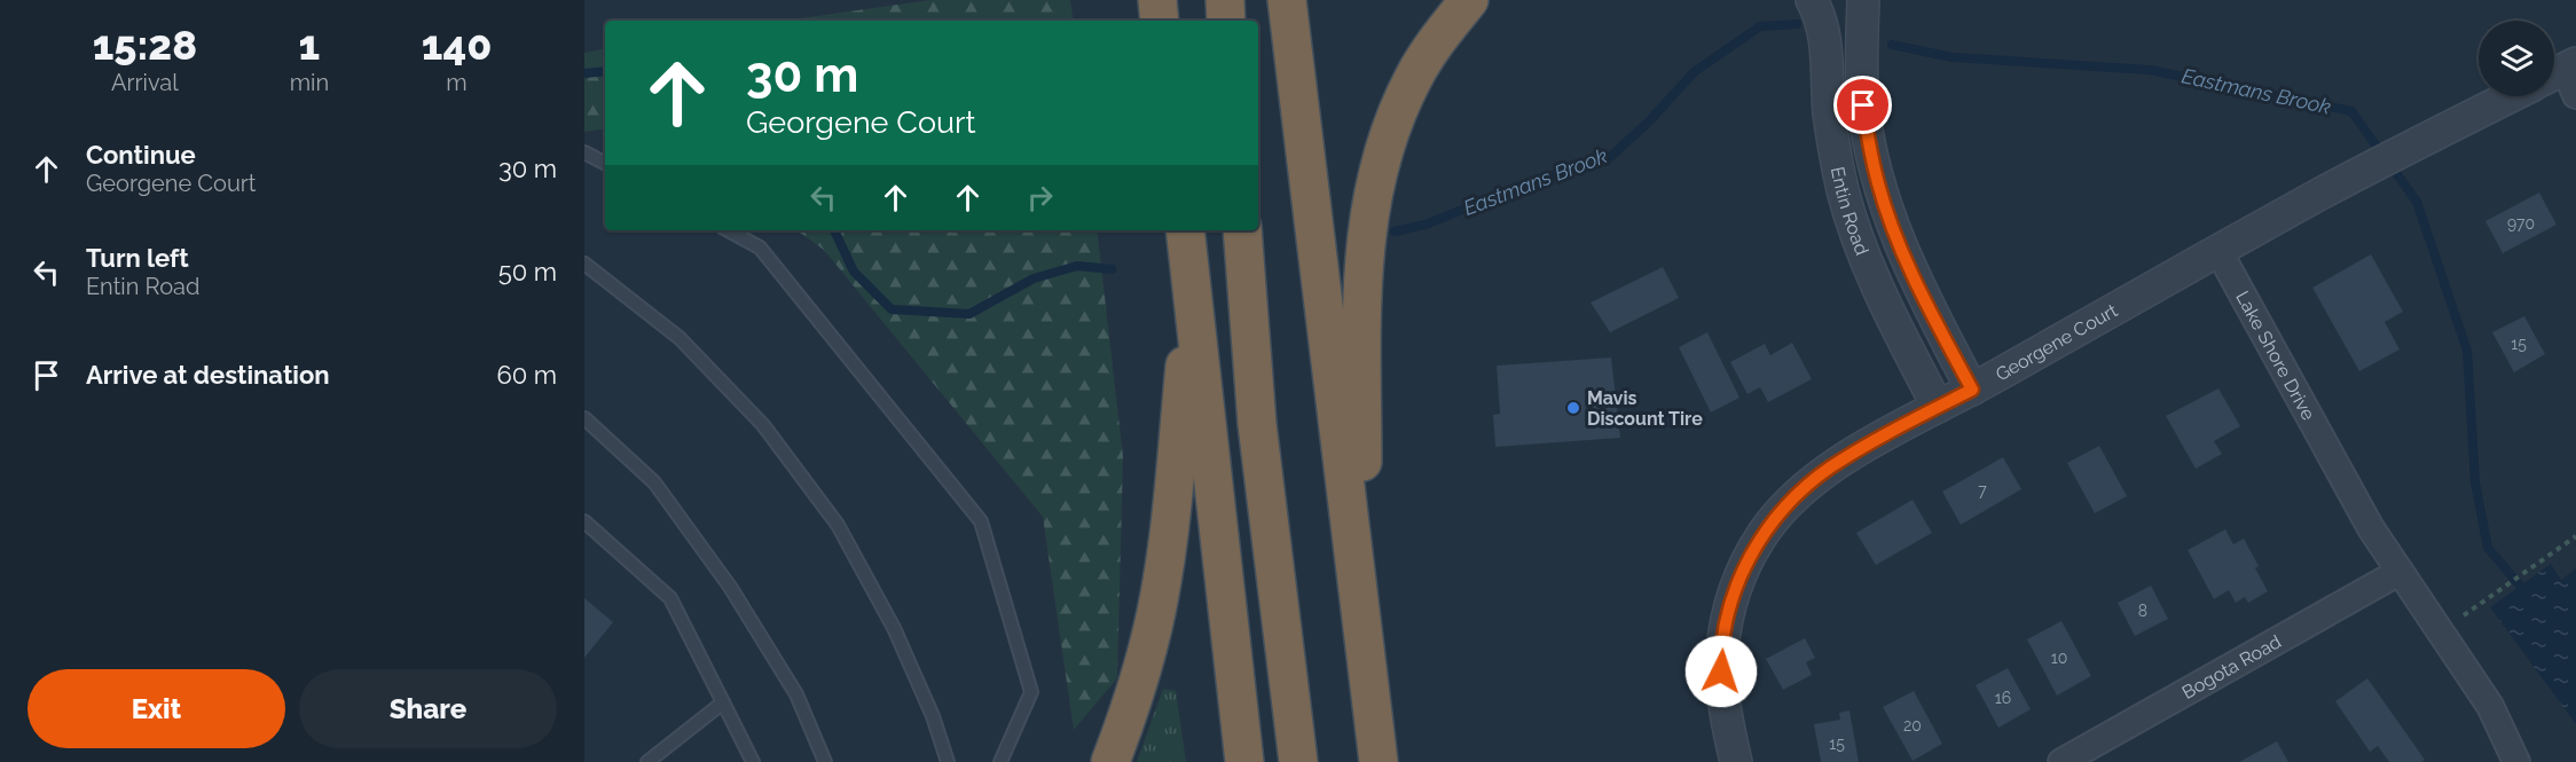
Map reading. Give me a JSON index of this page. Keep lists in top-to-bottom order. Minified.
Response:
{"streets":{"street":["Entin Road","Georgene Court","Lake Shore Drive","Bogota Road"]},"crossings":[["Entin Road","Georgene Court"],["Georgene Court","Lake Shore Drive"],["Lake Shore Drive","Bogota Road"]],"water":["Eastmans Brook"],"places":["Mavis Discount Tire"],"house_numbers":["970","15","7","8","10","16","20","15"],"page":{"eta":["15:28","Arrival","1","min","140","m"],"turn":["30 m","Georgene Court"],"list":[{"name":"Continue","note":"Georgene Court","value":"30 m"},{"name":"Turn left","note":"Entin Road","value":"50 m"},{"name":"Arrive at destination","value":"60 m"}],"buttons":["Exit","Share"]}}
